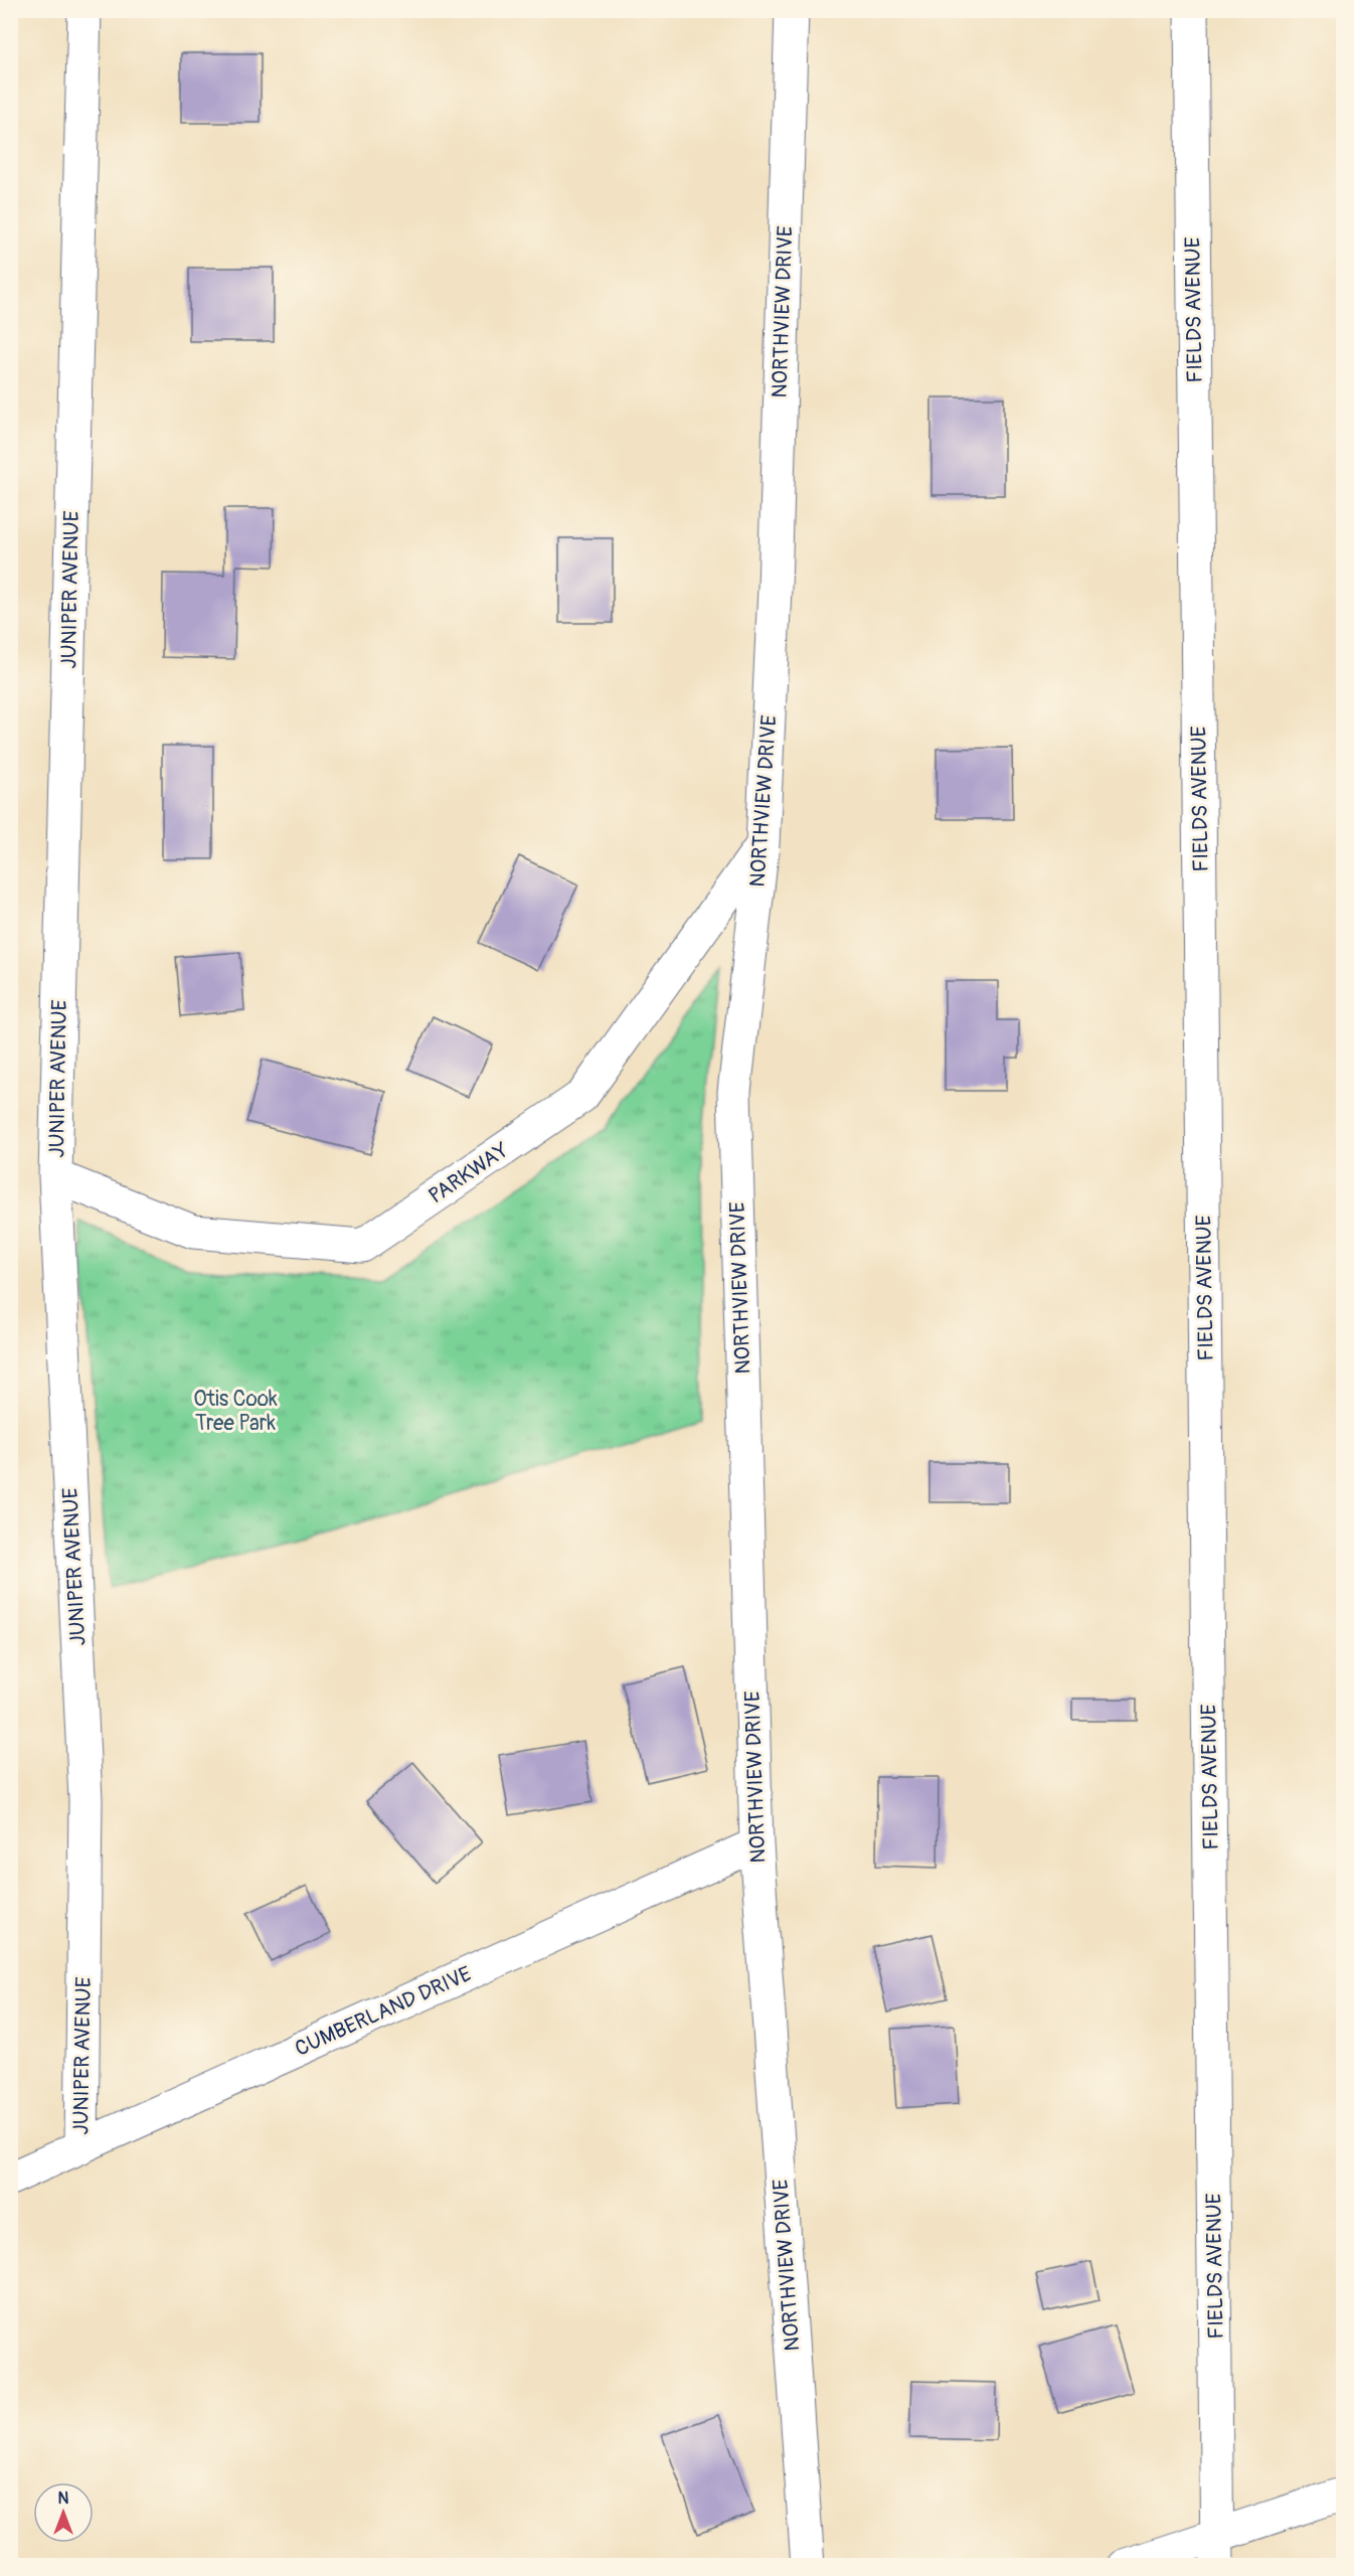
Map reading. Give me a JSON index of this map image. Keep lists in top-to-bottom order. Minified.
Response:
{"streets":{"street":["FIELDS AVENUE","NORTHVIEW DRIVE","JUNIPER AVENUE","PARKWAY","CUMBERLAND DRIVE"]},"crossings":[["NORTHVIEW DRIVE","PARKWAY"],["NORTHVIEW DRIVE","CUMBERLAND DRIVE"],["JUNIPER AVENUE","PARKWAY"],["JUNIPER AVENUE","CUMBERLAND DRIVE"]],"parks":["Otis Cook Tree Park"],"north":"top"}
